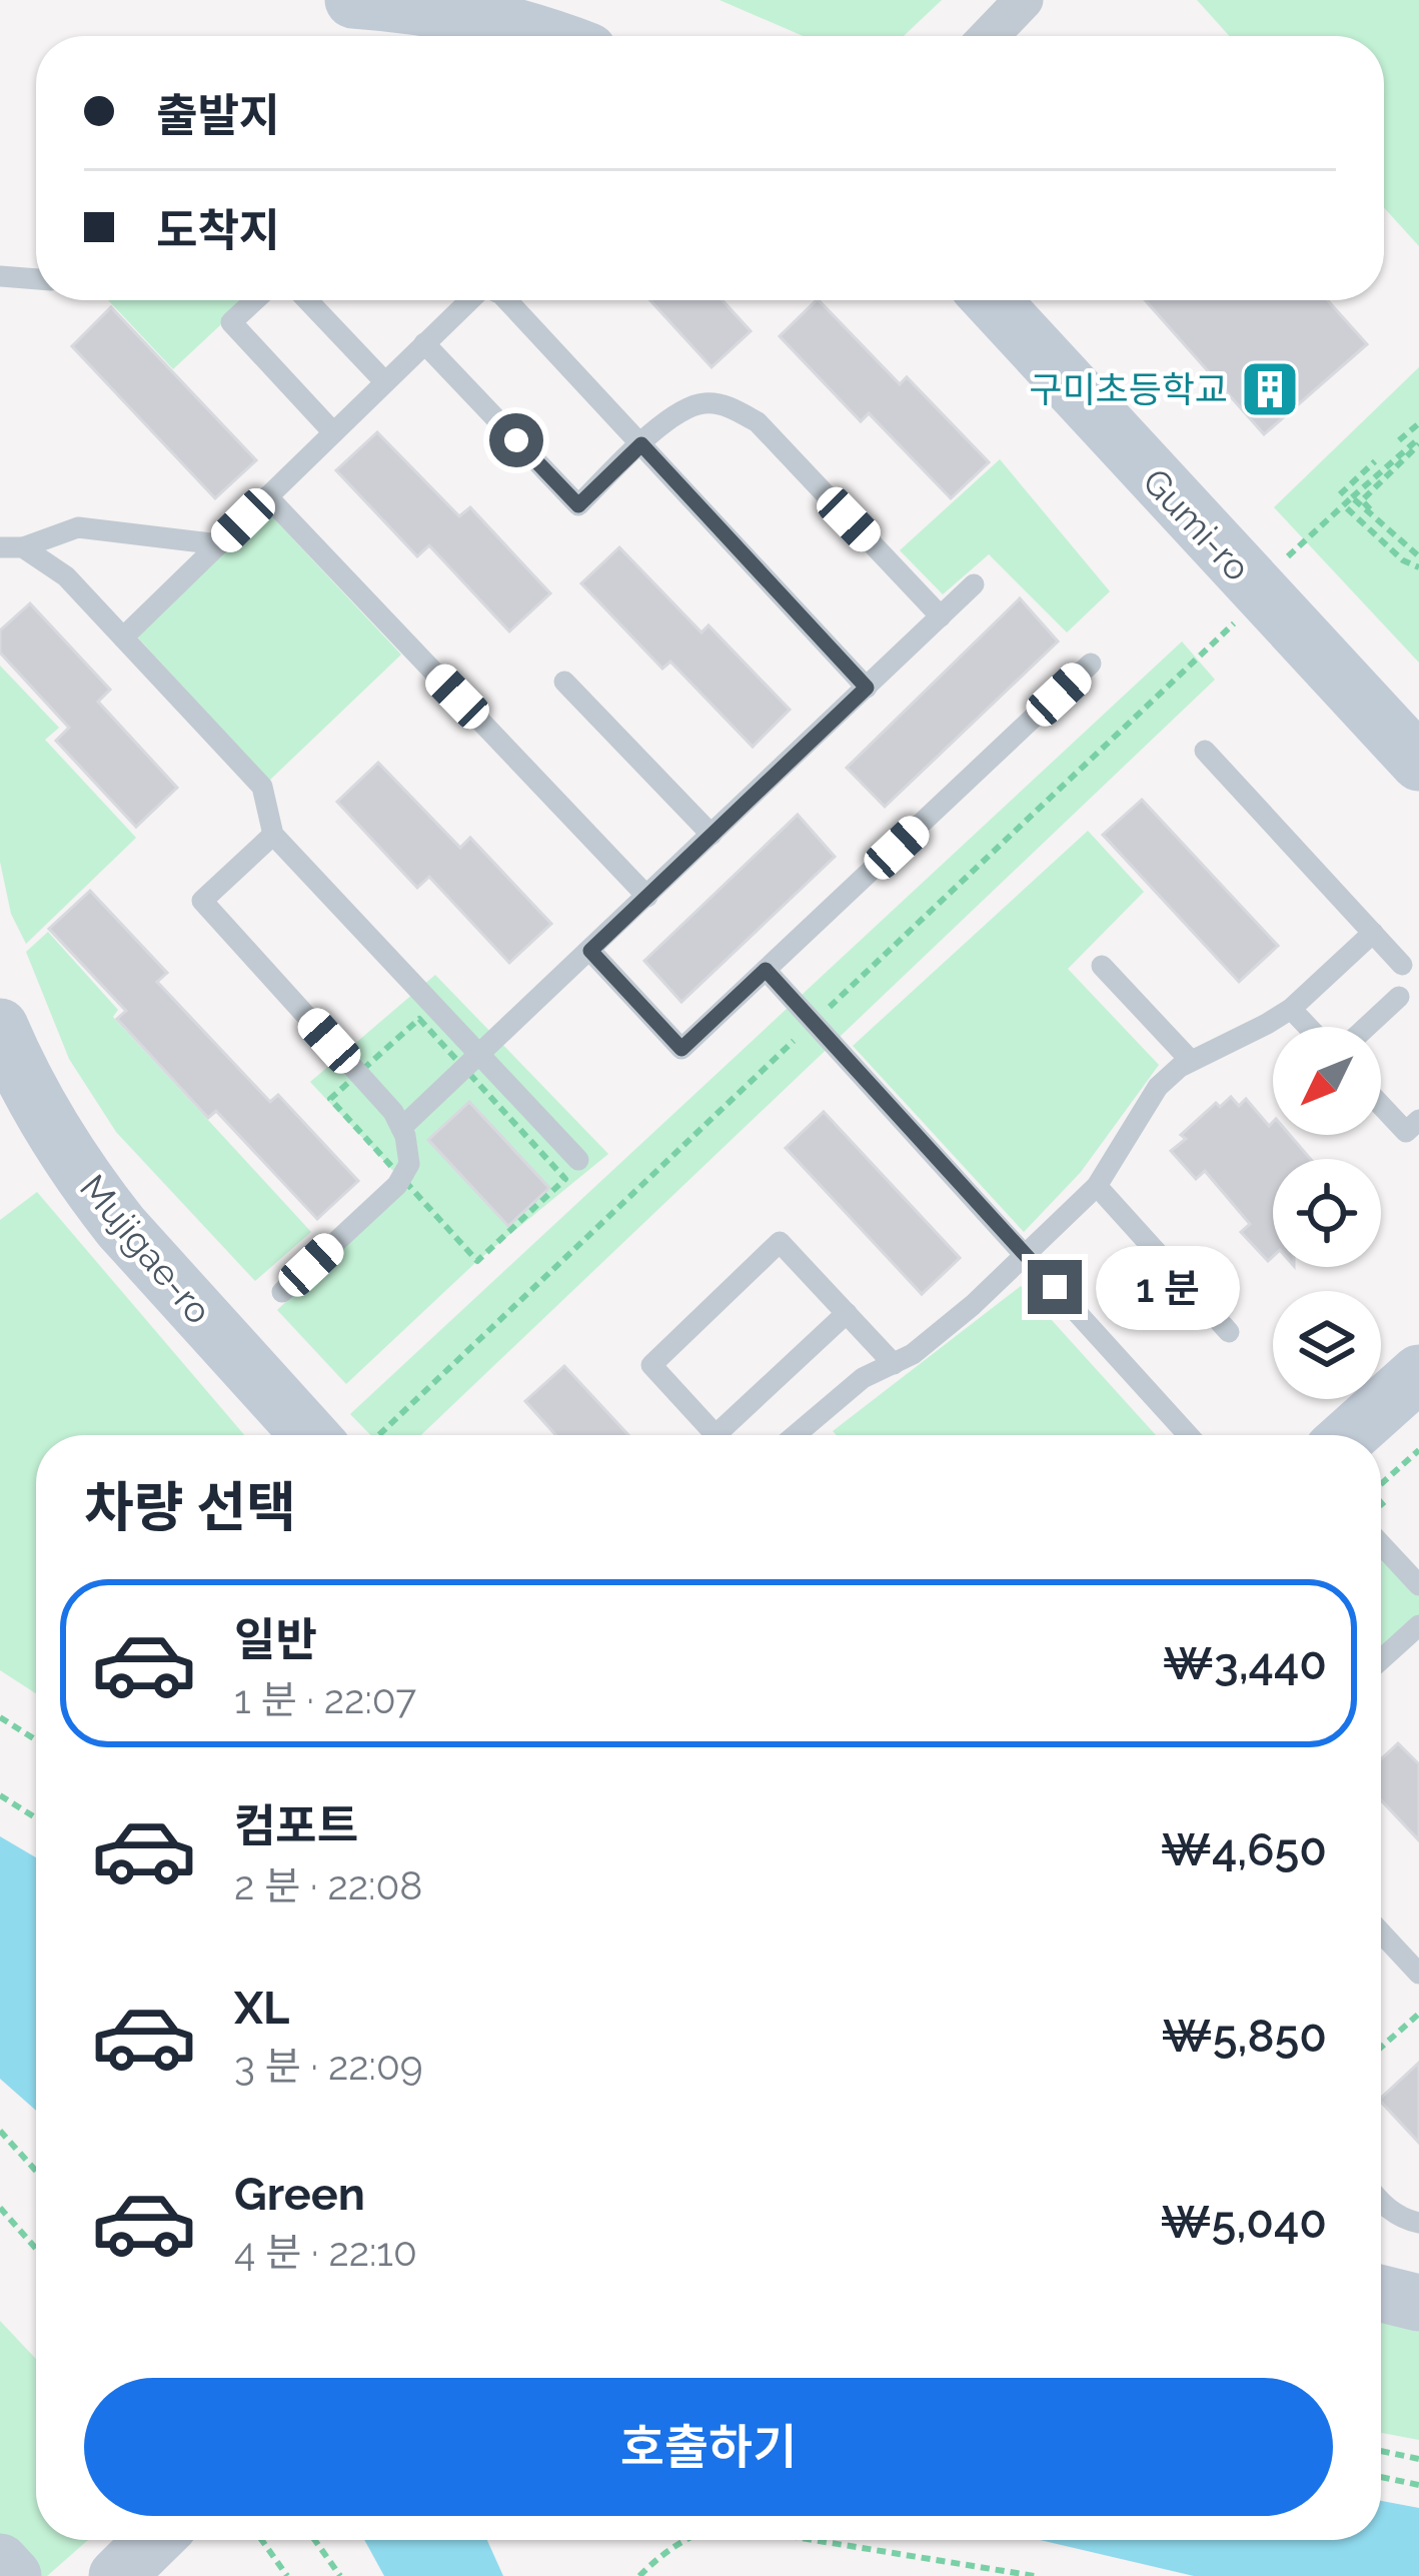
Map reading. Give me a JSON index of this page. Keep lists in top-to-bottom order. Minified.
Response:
{"streets":{"street":["Gumi-ro","Mujigae-ro"]},"places":{"building":["구미초등학교"]},"north":"bottom left","page":{"banner":["출발지","도착지"],"bubble":"1 분","heading":"차량 선택","list":[{"name":"일반","note":"1 분 · 22:07","value":"₩3,440"},{"name":"컴포트","note":"2 분 · 22:08","value":"₩4,650"},{"name":"XL","note":"3 분 · 22:09","value":"₩5,850"},{"name":"Green","note":"4 분 · 22:10","value":"₩5,040"}],"buttons":"호출하기"}}
